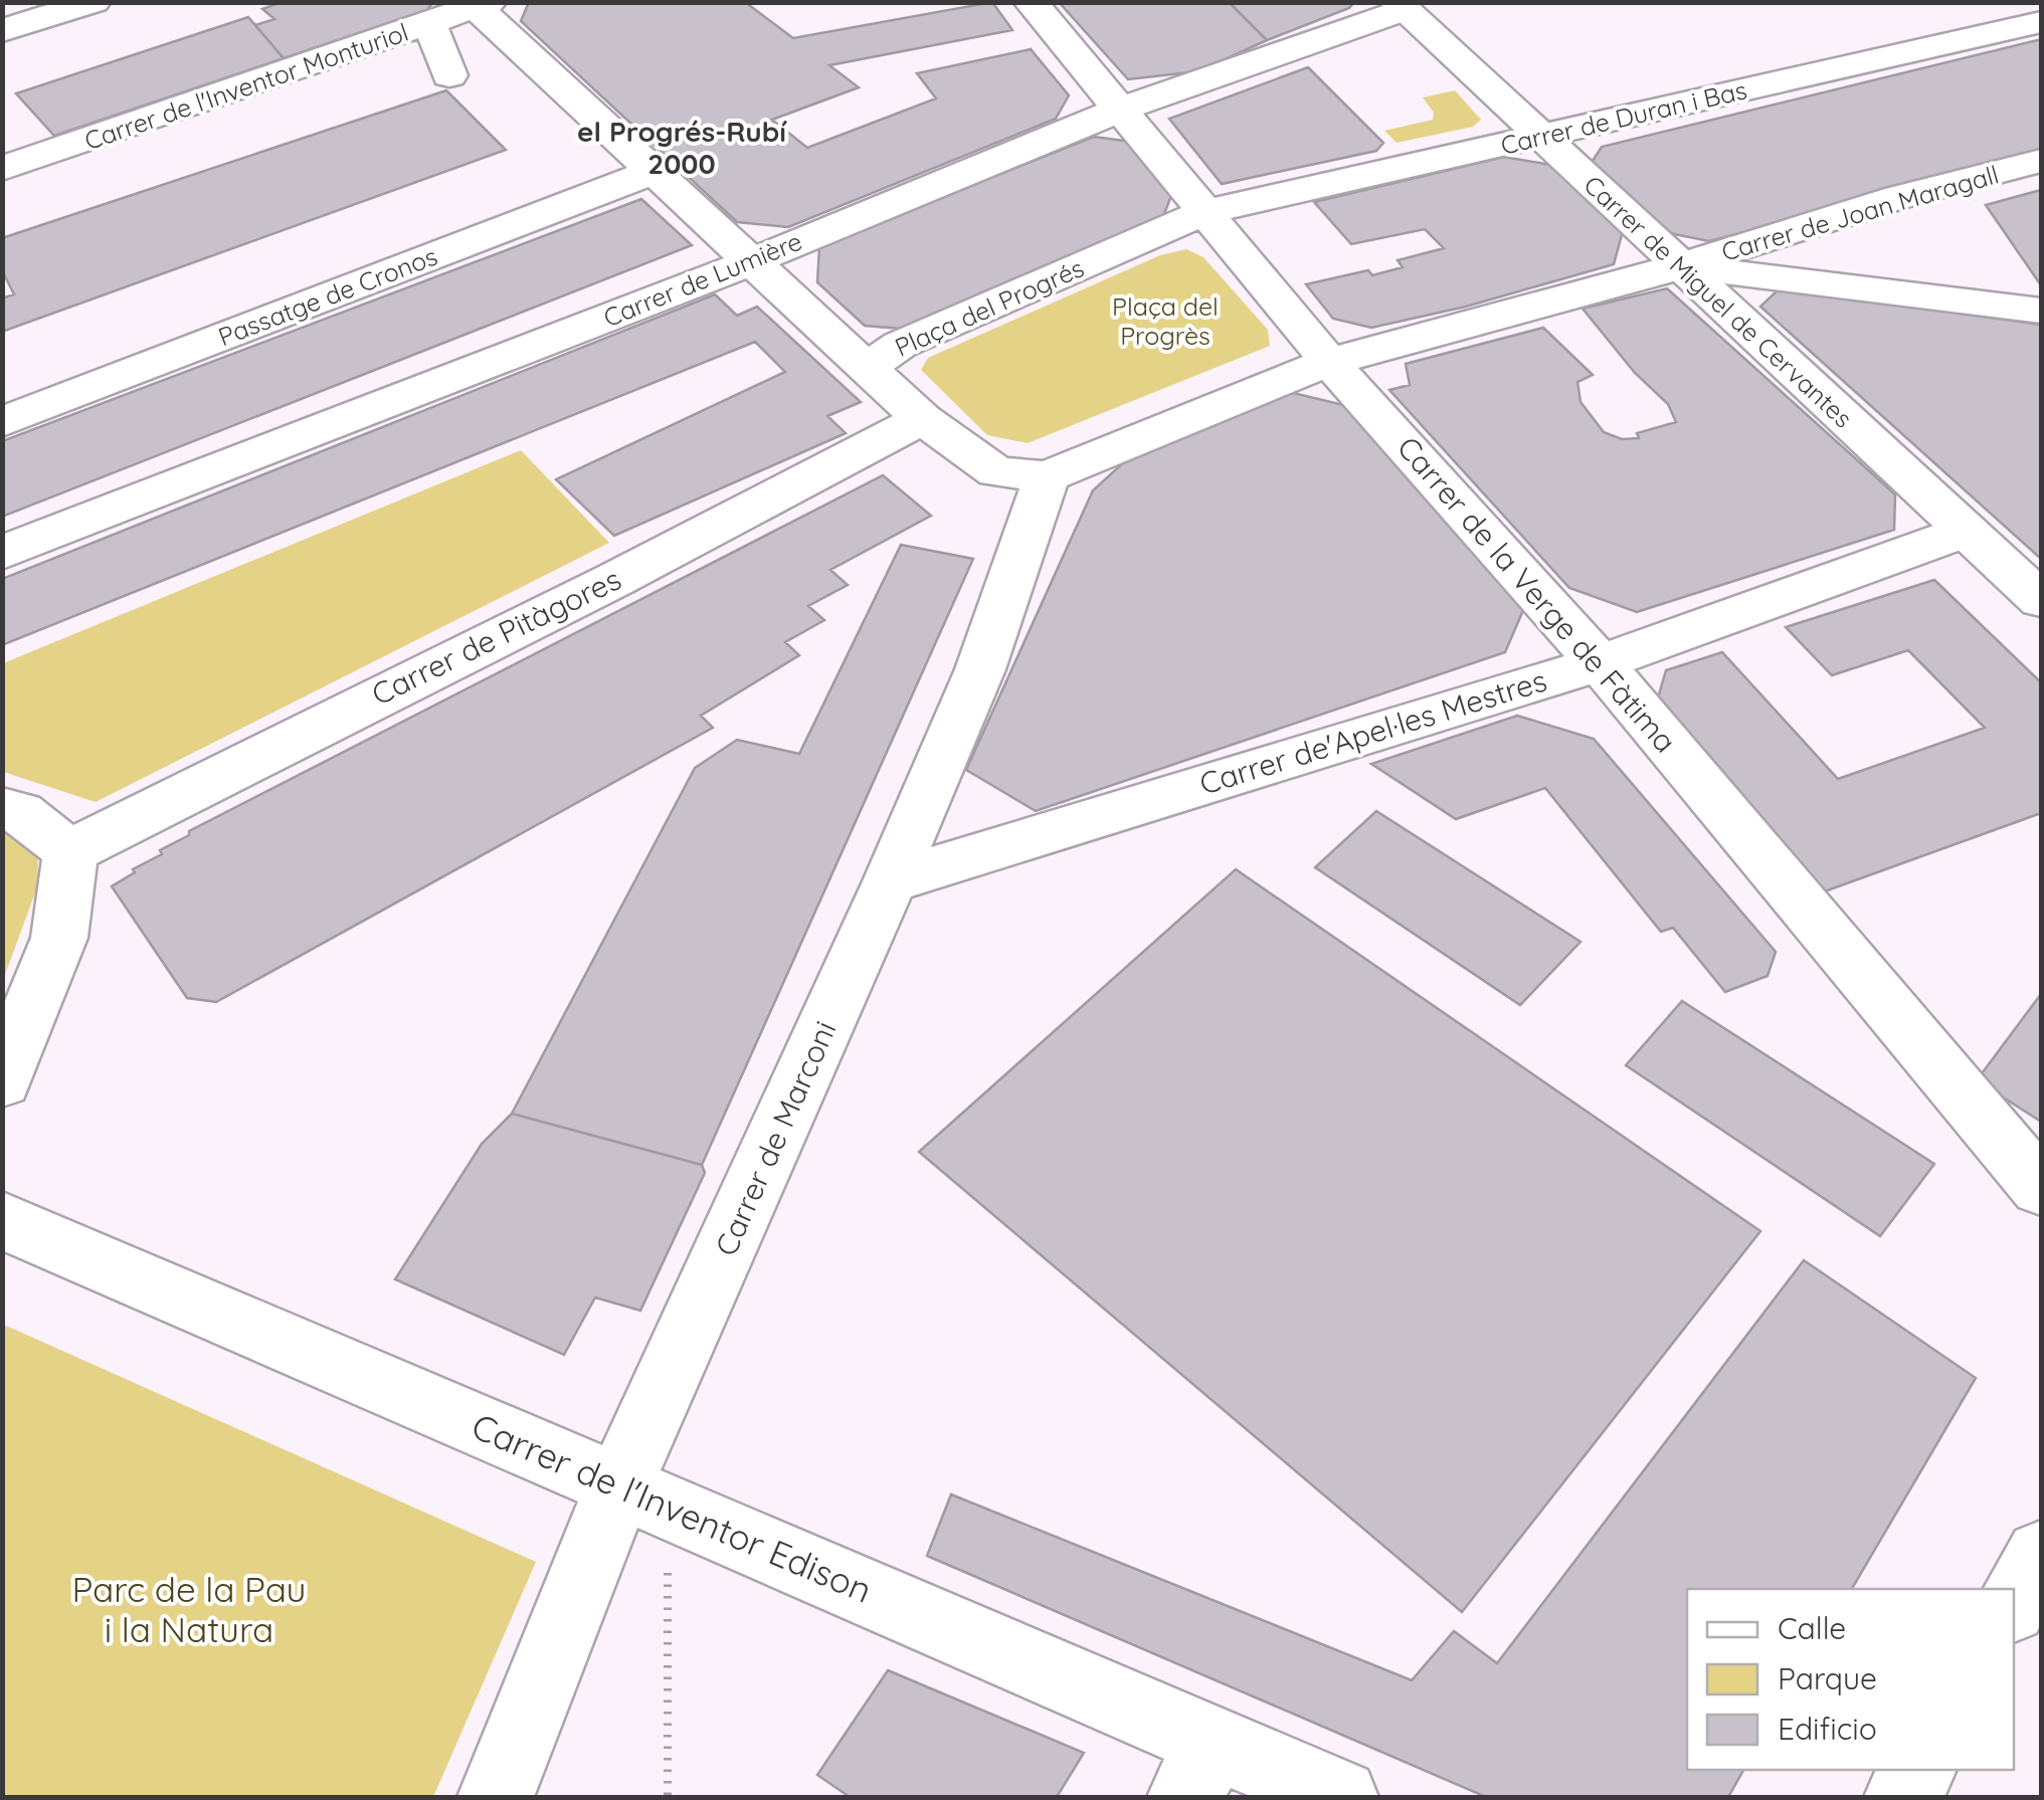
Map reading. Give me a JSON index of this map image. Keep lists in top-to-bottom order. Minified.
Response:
{"streets":{"street":["Carrer de l'Inventor Monturiol","Carrer de Duran i Bas","Carrer de Joan Maragall","Carrer de Lumière","Passatge de Cronos","Carrer de Miguel de Cervantes","Plaça del Progrés","Carrer de la Verge de Fàtima","Carrer de Pitàgores","Carrer de'Apel·les Mestres","Carrer de Marconi","Carrer de l'Inventor Edison"]},"crossings":[["Carrer de Duran i Bas","Carrer de Miguel de Cervantes"],["Carrer de Duran i Bas","Plaça del Progrés"],["Carrer de Duran i Bas","Carrer de la Verge de Fàtima"],["Carrer de Joan Maragall","Carrer de Miguel de Cervantes"],["Carrer de Joan Maragall","Plaça del Progrés"],["Carrer de Joan Maragall","Carrer de la Verge de Fàtima"],["Carrer de Lumière","Carrer de Miguel de Cervantes"],["Carrer de Lumière","Carrer de la Verge de Fàtima"],["Carrer de Miguel de Cervantes","Carrer de'Apel·les Mestres"],["Plaça del Progrés","Carrer de la Verge de Fàtima"],["Plaça del Progrés","Carrer de Pitàgores"],["Plaça del Progrés","Carrer de Marconi"],["Carrer de la Verge de Fàtima","Carrer de'Apel·les Mestres"],["Carrer de'Apel·les Mestres","Carrer de Marconi"],["Carrer de Marconi","Carrer de l'Inventor Edison"]],"districts":["el Progrés-Rubí 2000"],"parks":["Plaça del Progrès","Parc de la Pau i la Natura"],"legend":["Calle","Parque","Edificio"]}
